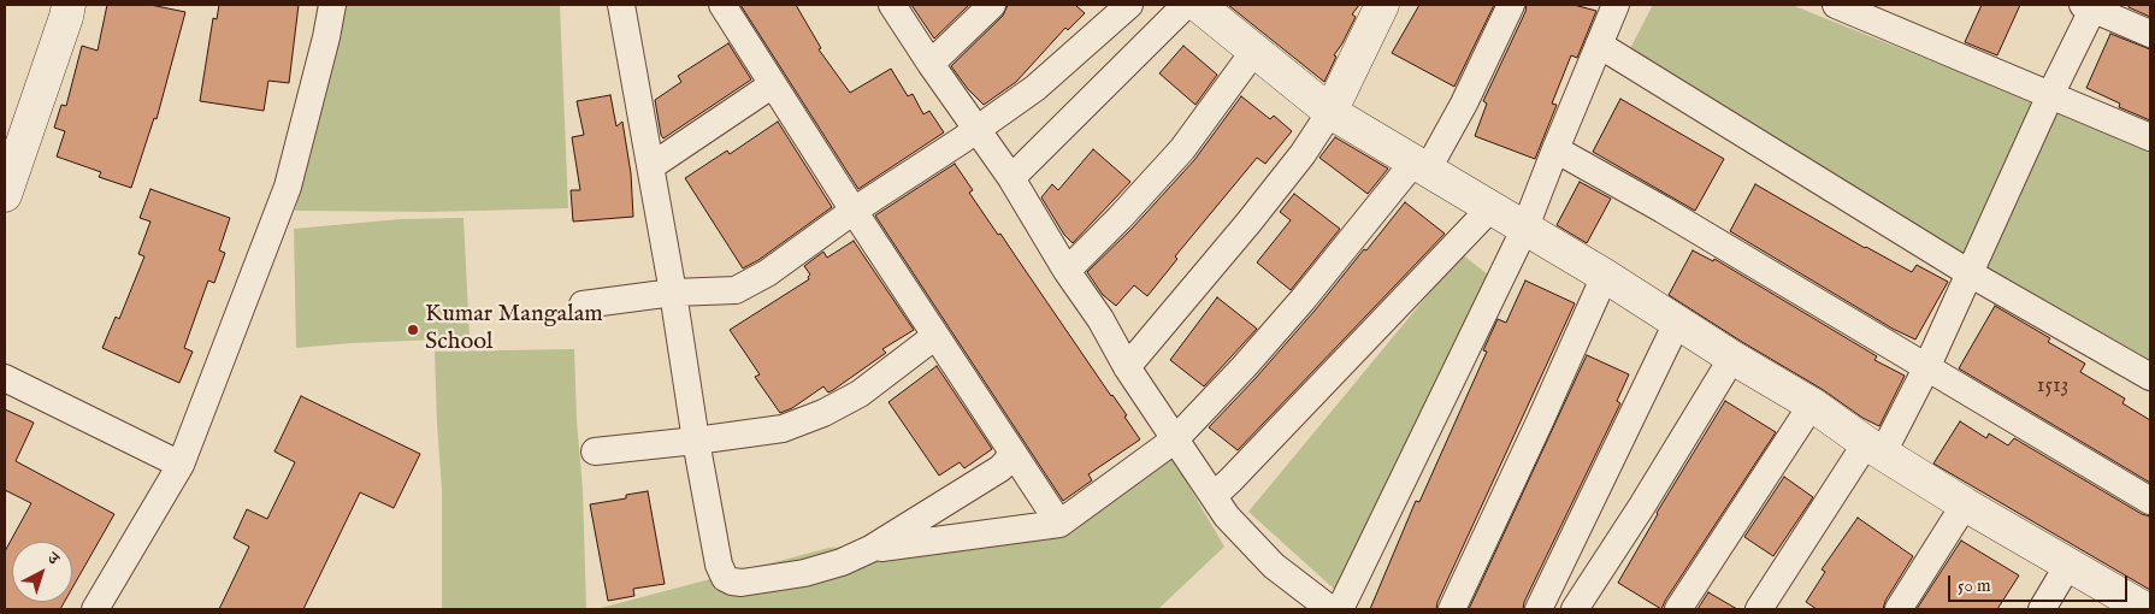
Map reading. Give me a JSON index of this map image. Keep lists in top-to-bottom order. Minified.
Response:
{"places":["Kumar Mangalam School"],"house_numbers":["1513"],"scale_bar":"50 m","north":"top right"}
